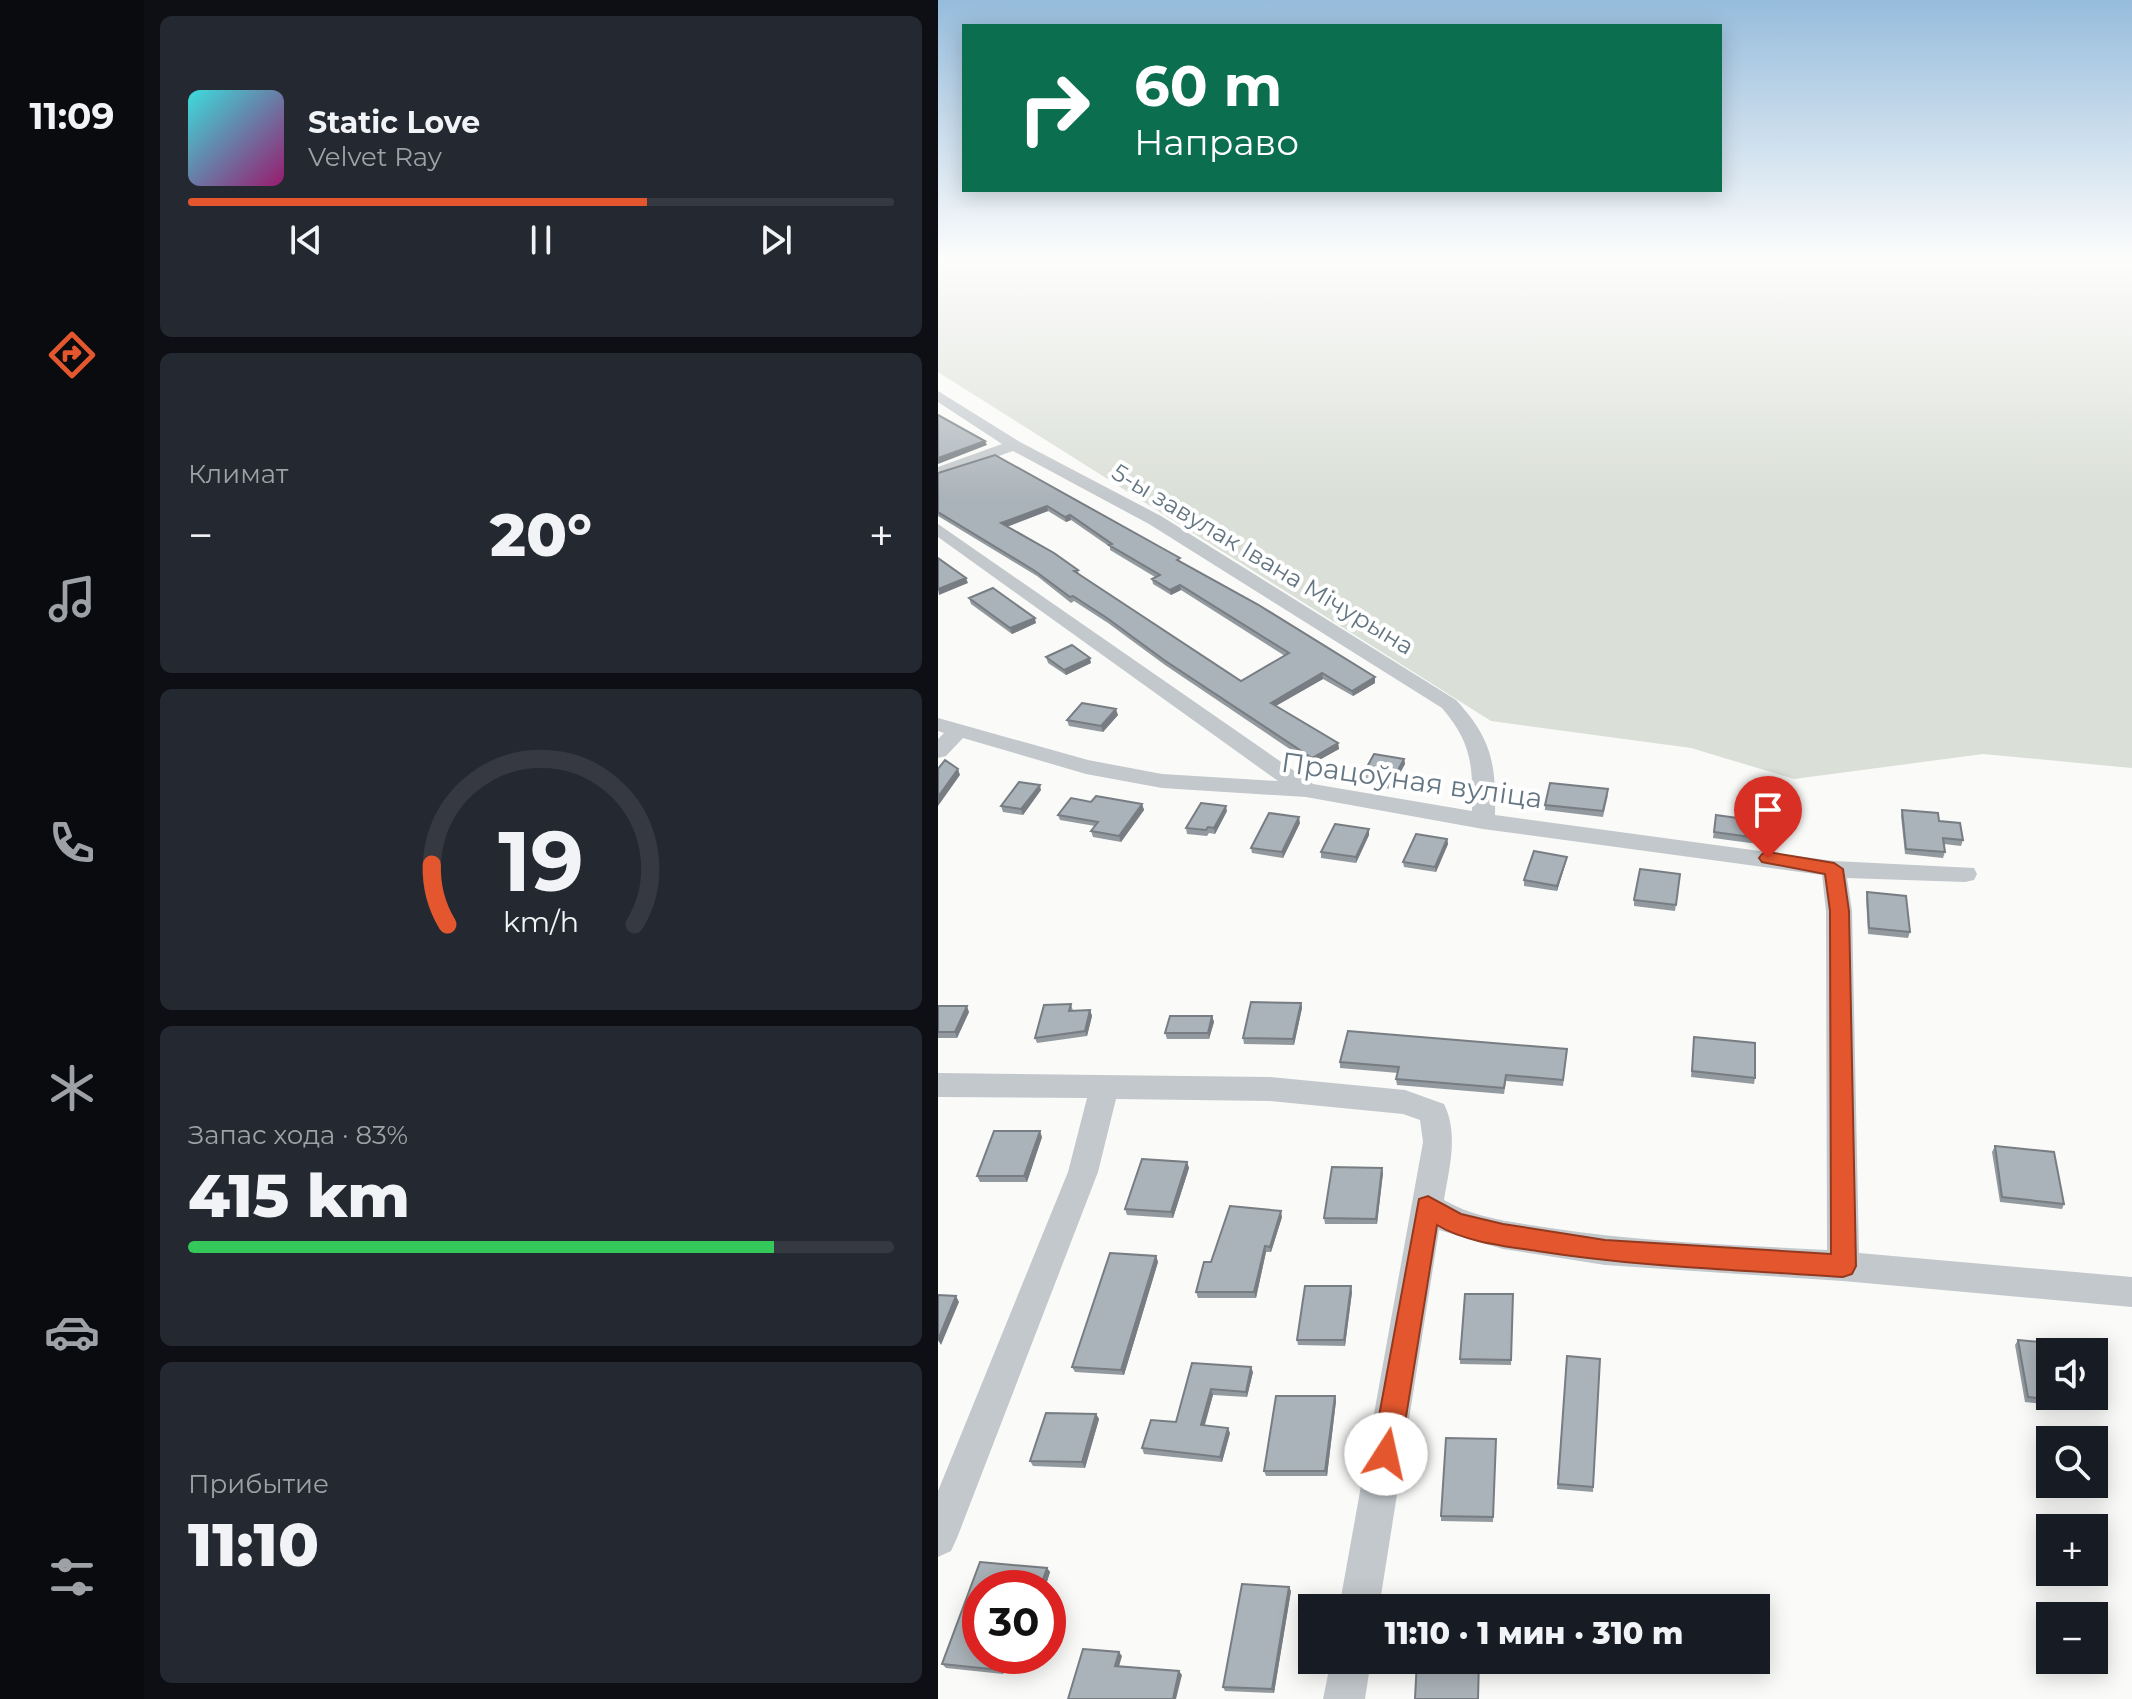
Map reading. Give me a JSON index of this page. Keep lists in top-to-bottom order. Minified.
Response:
{"streets":{"street":["5-ы завулак Івана Мічурына","Працоўная вуліца"]},"crossings":[["5-ы завулак Івана Мічурына","Працоўная вуліца"]],"page":{"tabs":"11:09","turn":["60 m","Направо"],"song":["Static Love","Velvet Ray"],"tile":["Климат",["Запас хода · 83%","415 km"],["Прибытие","11:10"]],"heat":["−","20°","+"],"map_buttons":["+","−"],"limit":"30","trip":"11:10 · 1 мин · 310 m","gauge":["19","km/h"]}}
